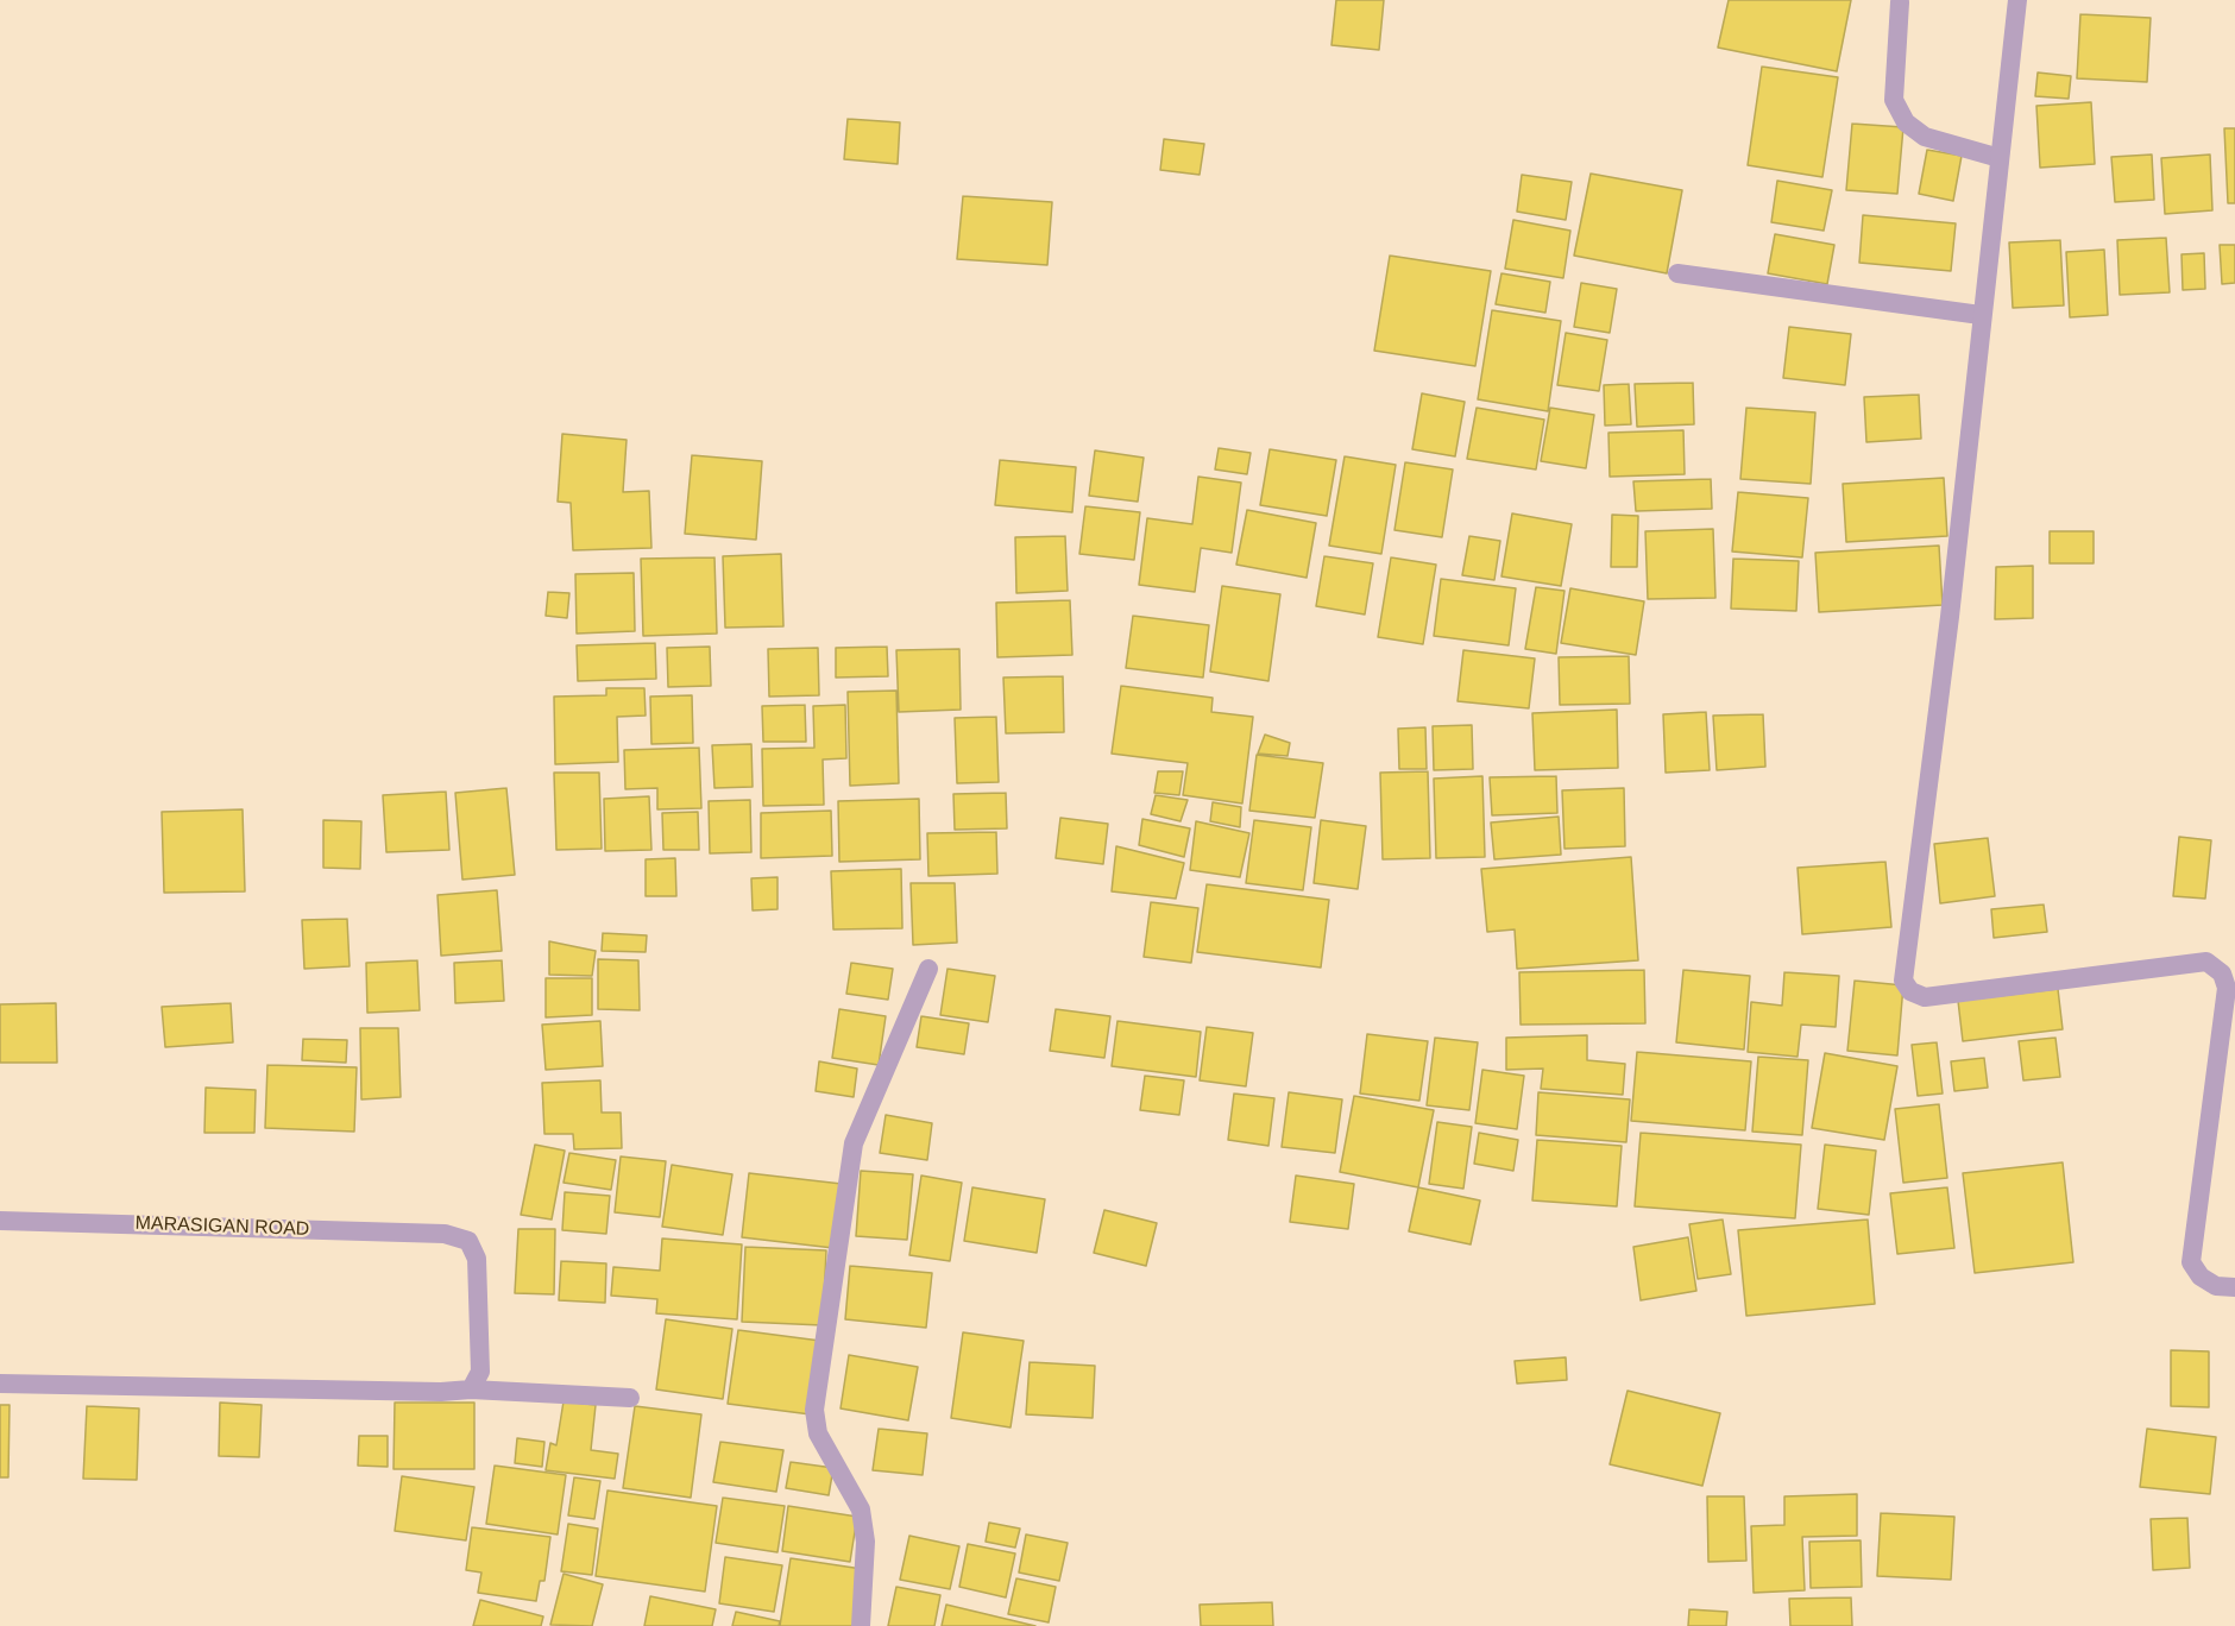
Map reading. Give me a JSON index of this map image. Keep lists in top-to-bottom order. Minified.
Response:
{"streets":{"street":["MARASIGAN ROAD"]}}
